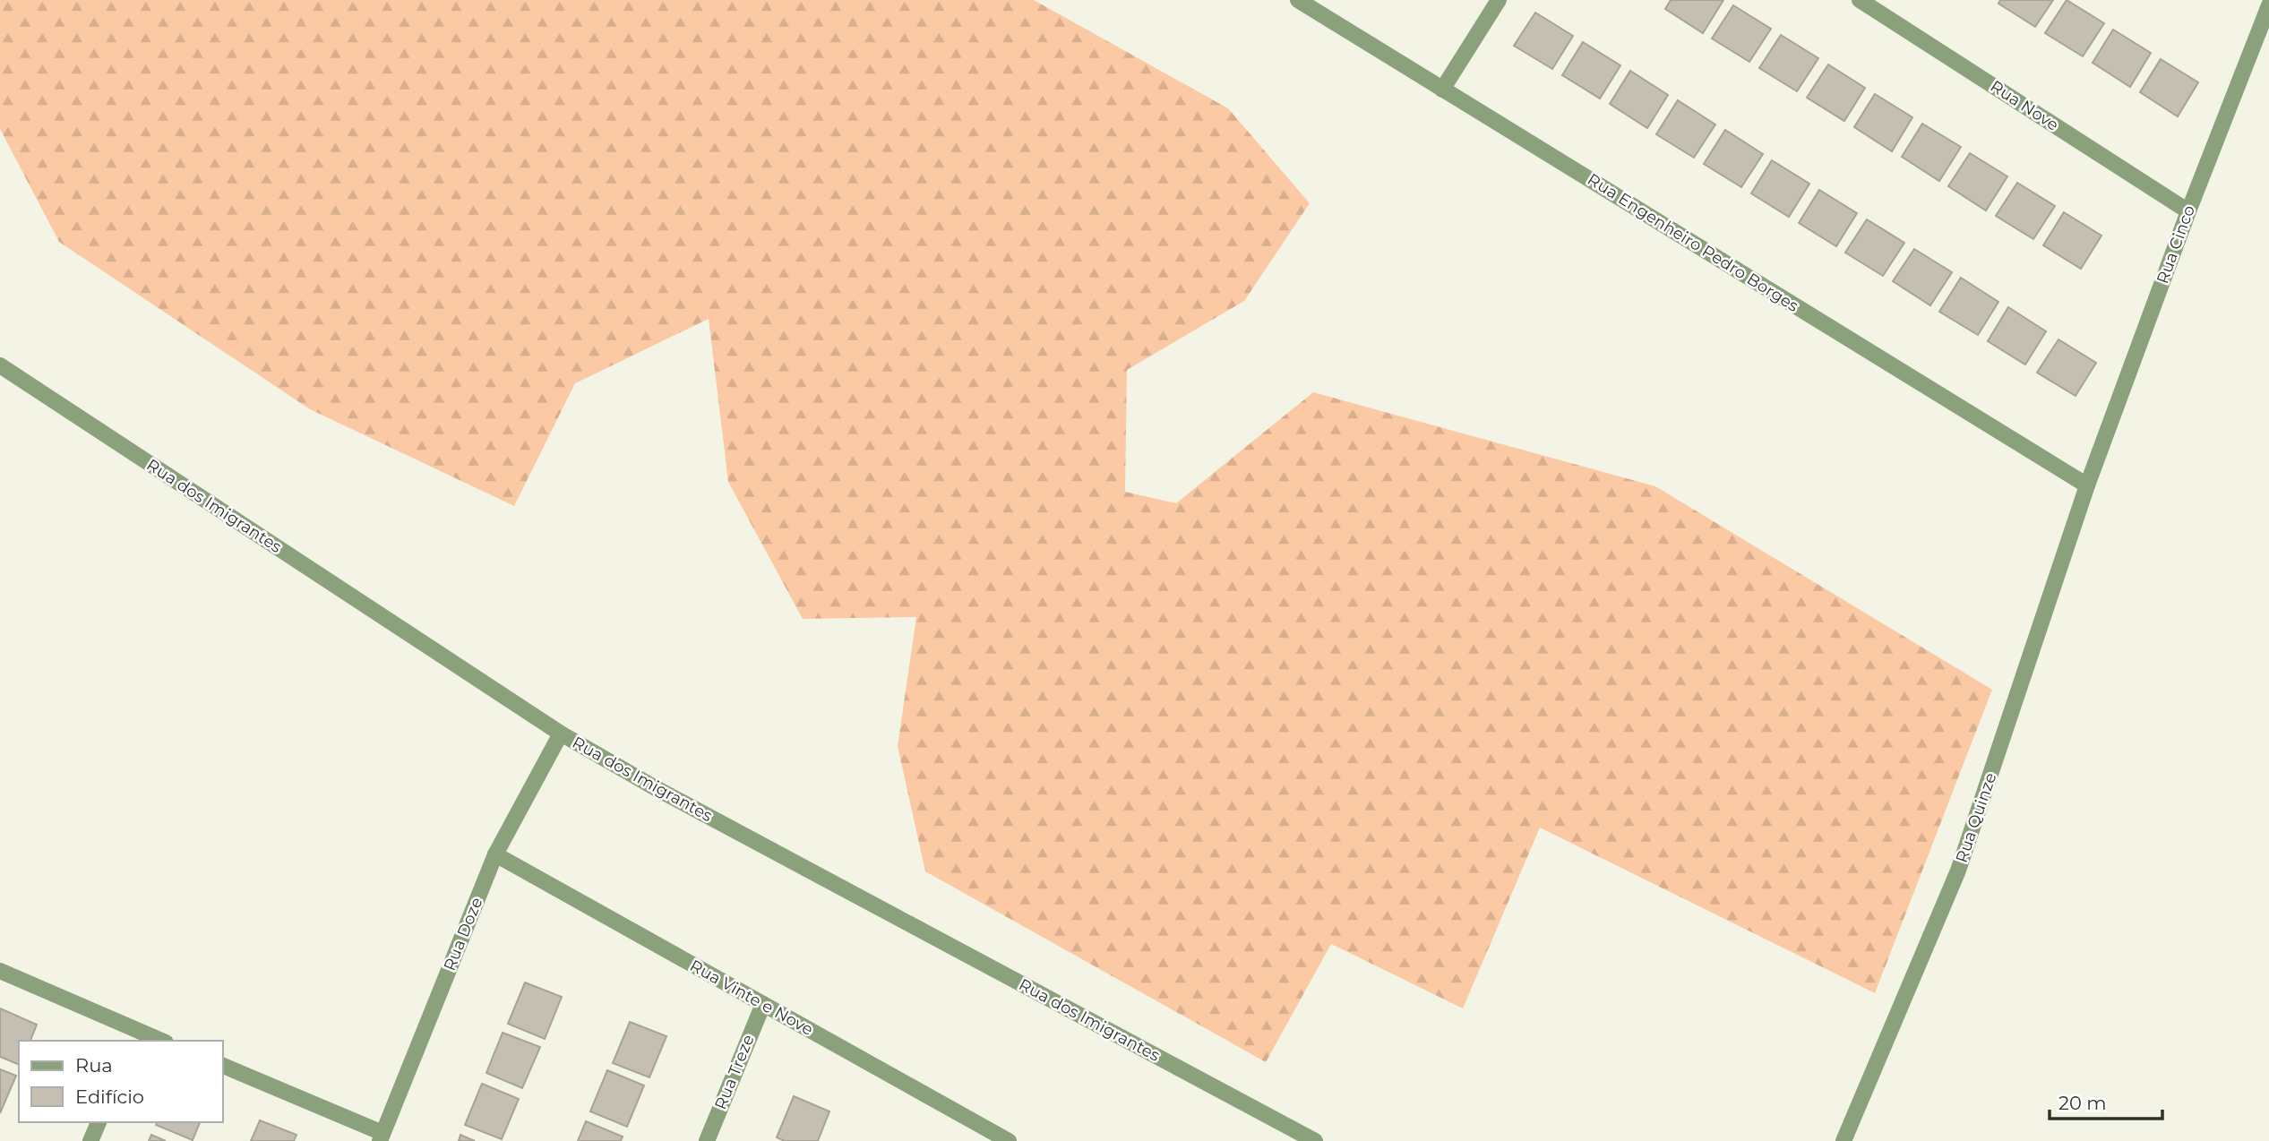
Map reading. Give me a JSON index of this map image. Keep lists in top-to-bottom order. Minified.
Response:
{"streets":{"street":["Rua Nove","Rua Engenheiro Pedro Borges","Rua Cinco","Rua dos Imigrantes","Rua Quinze","Rua Doze","Rua Vinte e Nove","Rua Treze"]},"crossings":[["Rua Nove","Rua Cinco"],["Rua Engenheiro Pedro Borges","Rua Cinco"],["Rua Engenheiro Pedro Borges","Rua Quinze"],["Rua Cinco","Rua Quinze"],["Rua dos Imigrantes","Rua Doze"],["Rua Doze","Rua Vinte e Nove"],["Rua Vinte e Nove","Rua Treze"]],"legend":["Rua","Edifício"],"scale_bar":"20 m"}
